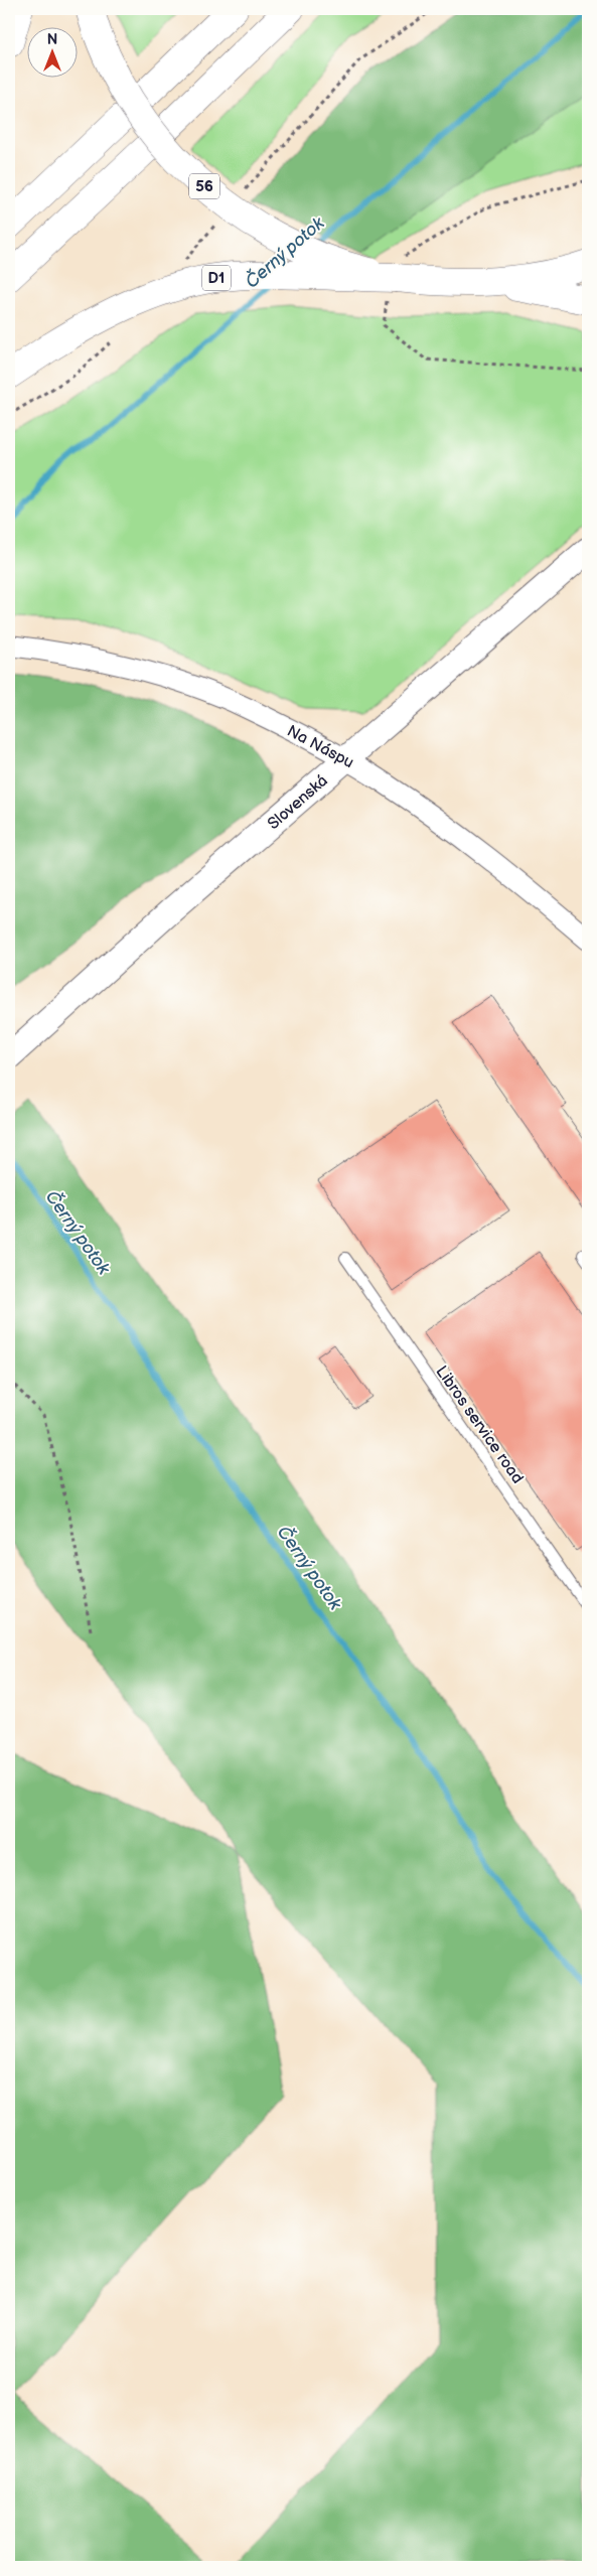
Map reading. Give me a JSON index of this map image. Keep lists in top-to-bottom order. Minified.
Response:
{"streets":{"highway":["56","D1"],"street":["Na Náspu","Slovenská"],"lane":["Libros service road"]},"crossings":[["56","D1"],["Na Náspu","Slovenská"]],"water":["Černý potok"],"north":"top"}
